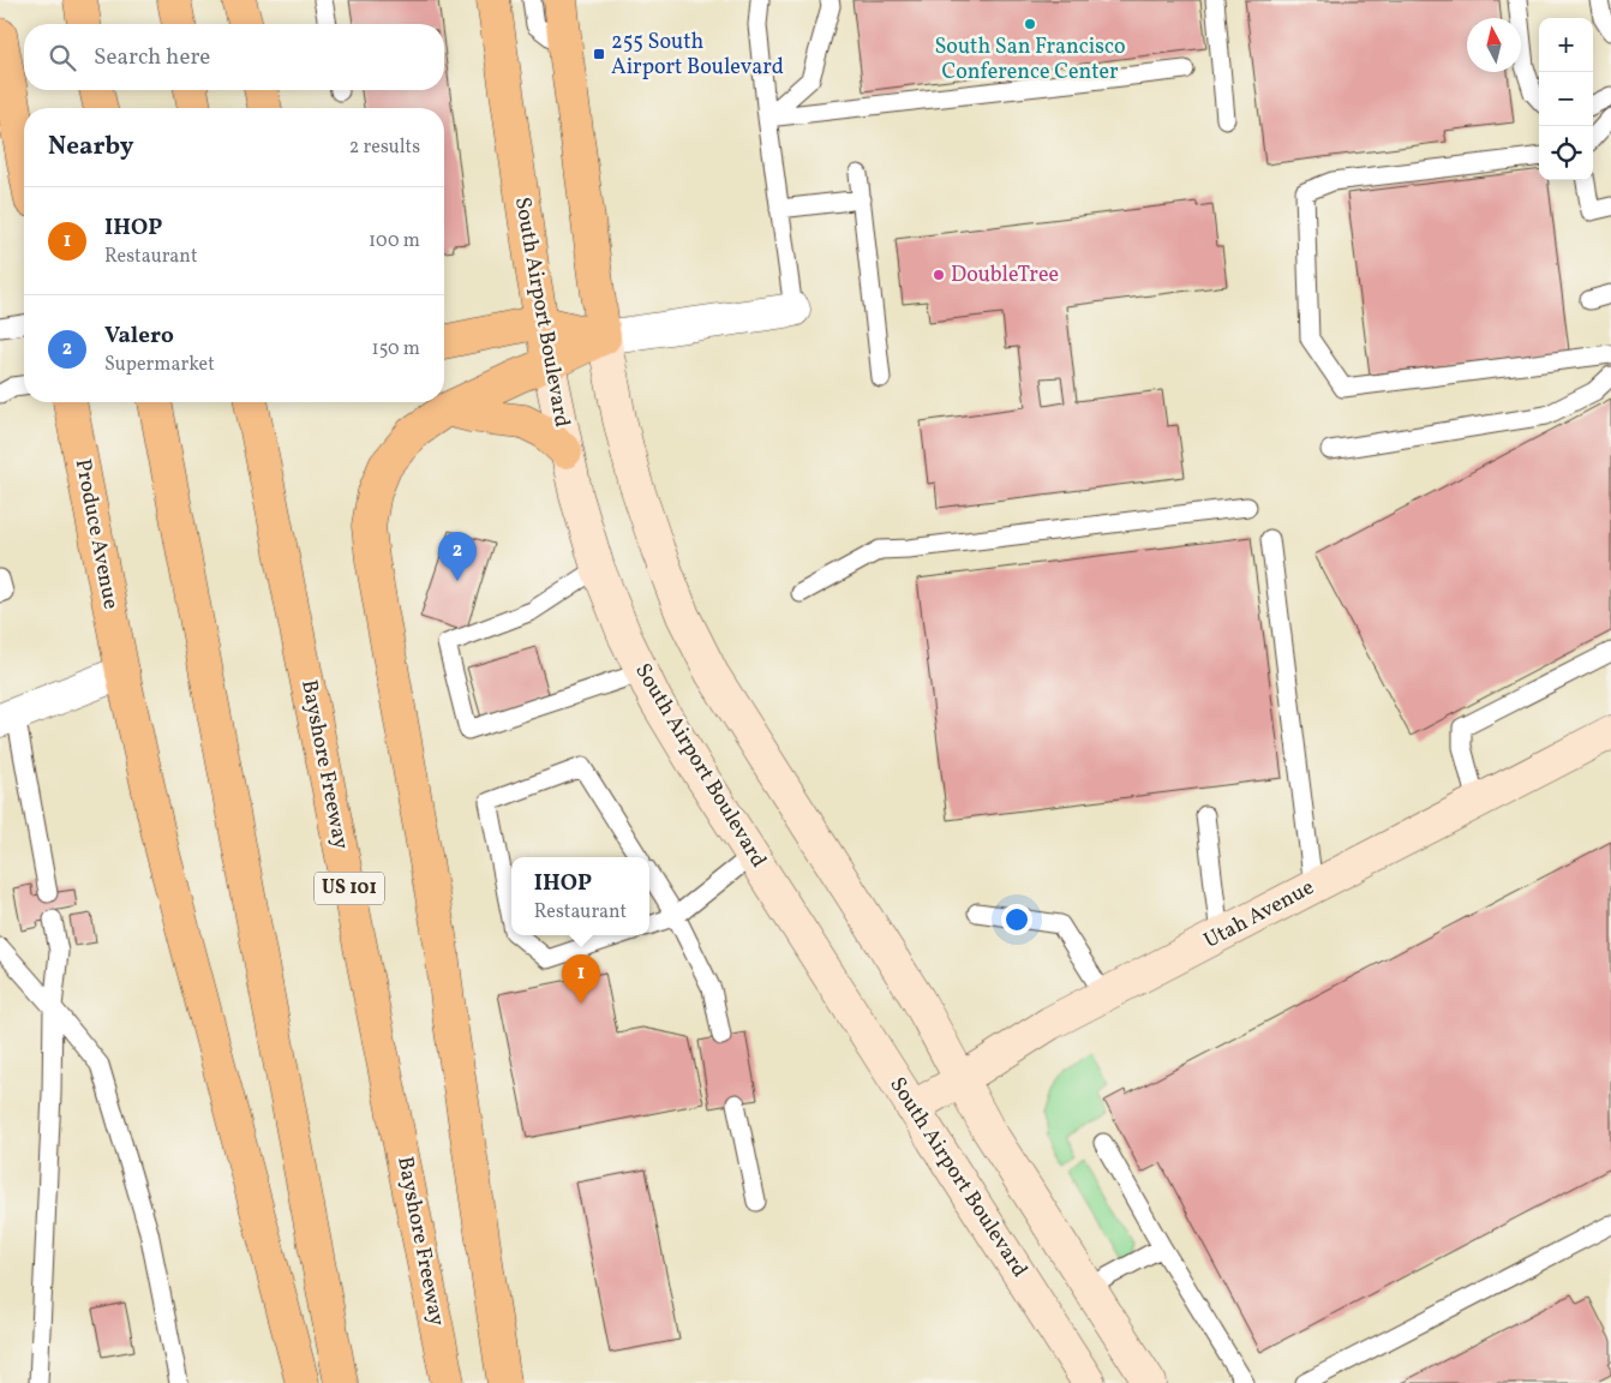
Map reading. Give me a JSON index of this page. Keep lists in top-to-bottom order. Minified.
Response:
{"streets":{"main road":["South Airport Boulevard","Produce Avenue","Bayshore Freeway","US 101"],"street":["Utah Avenue"]},"crossings":[["South Airport Boulevard","Utah Avenue"]],"places":{"other":["South San Francisco Conference Center","DoubleTree"],"transit":["255 South Airport Boulevard"]},"north":"top","page":{"map_buttons":["+","−"],"search":"Search here","heading":["Nearby","2 results"],"list":[{"mark":"1","name":"IHOP","note":"Restaurant","value":"100 m"},{"mark":"2","name":"Valero","note":"Supermarket","value":"150 m"}],"pins":["2","1"],"popup":["IHOP","Restaurant"]}}
